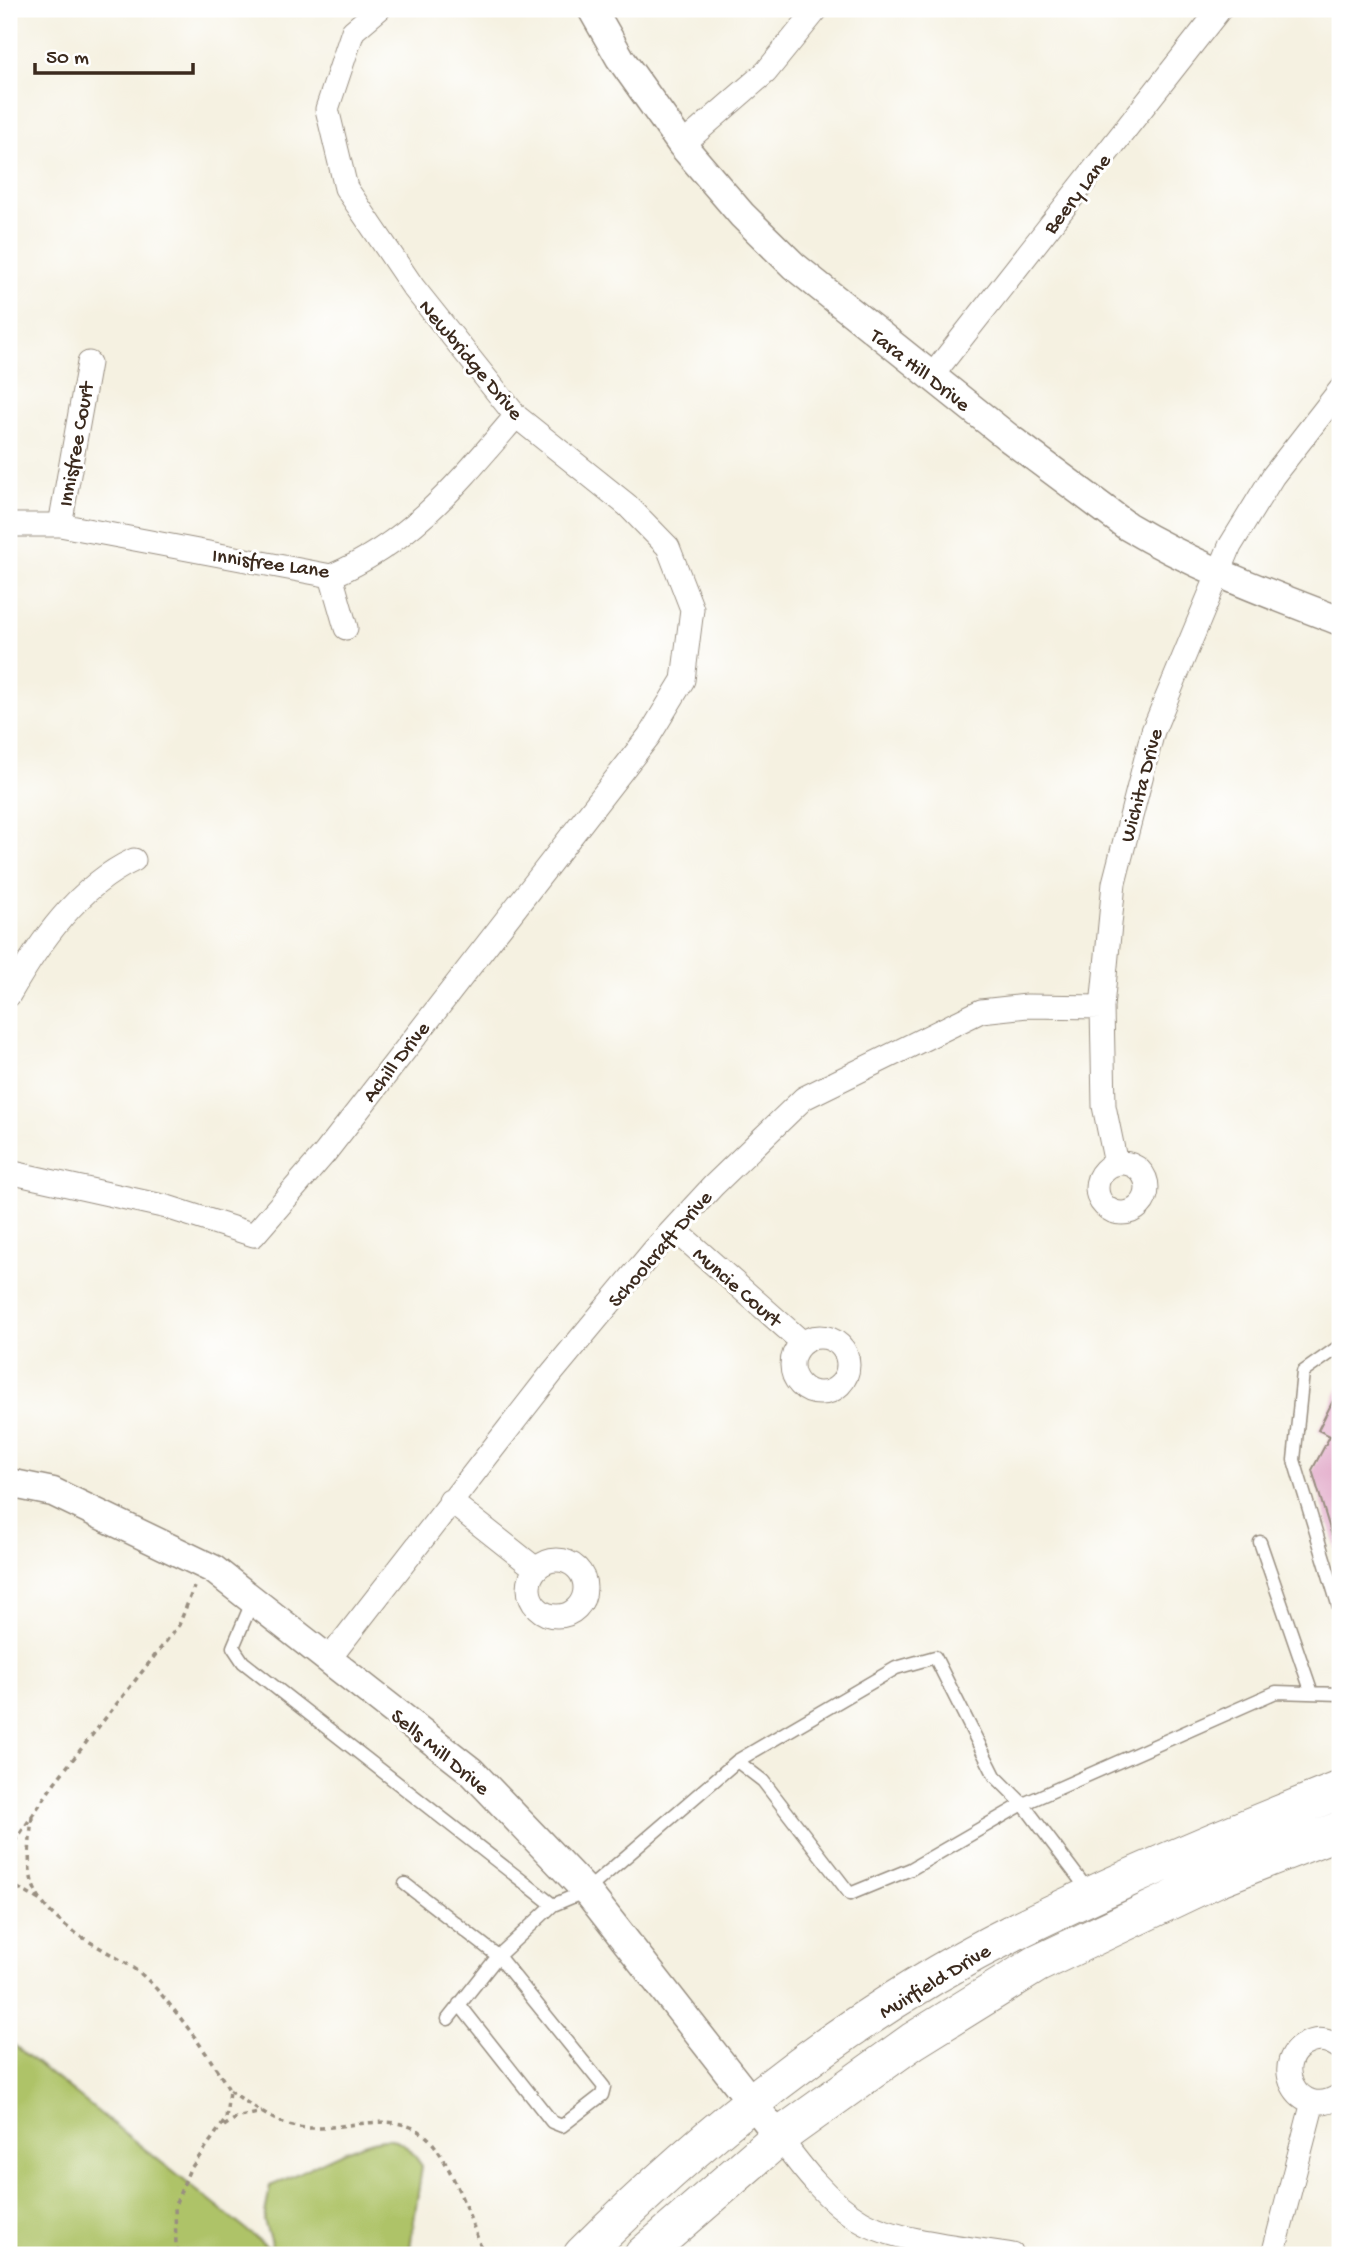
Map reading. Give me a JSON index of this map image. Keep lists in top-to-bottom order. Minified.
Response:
{"streets":{"main road":["Muirfield Drive"],"street":["Beery Lane","Newbridge Drive","Tara Hill Drive","Innisfree Court","Innisfree Lane","Wichita Drive","Achill Drive","Schoolcraft Drive","Muncie Court","Sells Mill Drive"]},"crossings":[["Beery Lane","Tara Hill Drive"],["Newbridge Drive","Innisfree Lane"],["Newbridge Drive","Achill Drive"],["Tara Hill Drive","Wichita Drive"],["Innisfree Court","Innisfree Lane"],["Wichita Drive","Schoolcraft Drive"],["Schoolcraft Drive","Muncie Court"],["Schoolcraft Drive","Sells Mill Drive"],["Sells Mill Drive","Muirfield Drive"]],"scale_bar":"50 m"}
